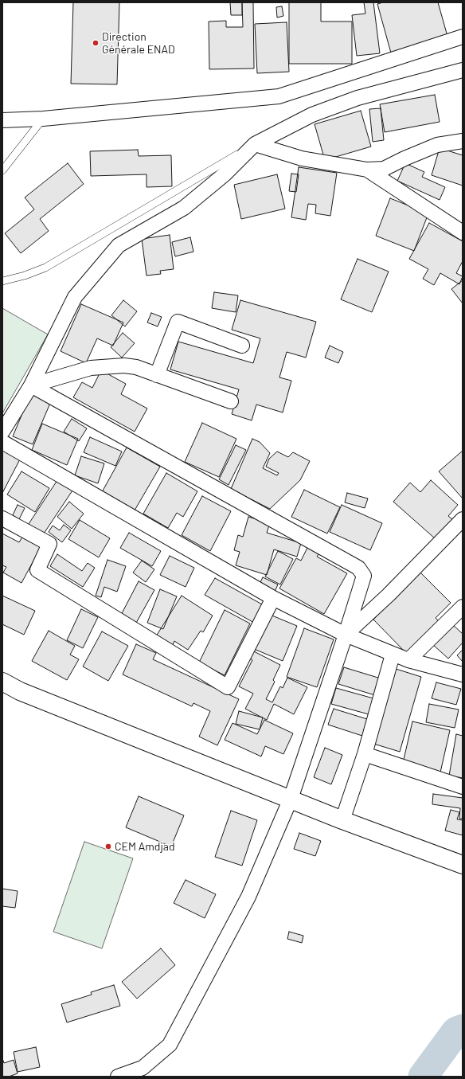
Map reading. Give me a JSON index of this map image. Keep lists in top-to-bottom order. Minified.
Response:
{"places":["Direction Générale ENAD","CEM Amdjad"]}
